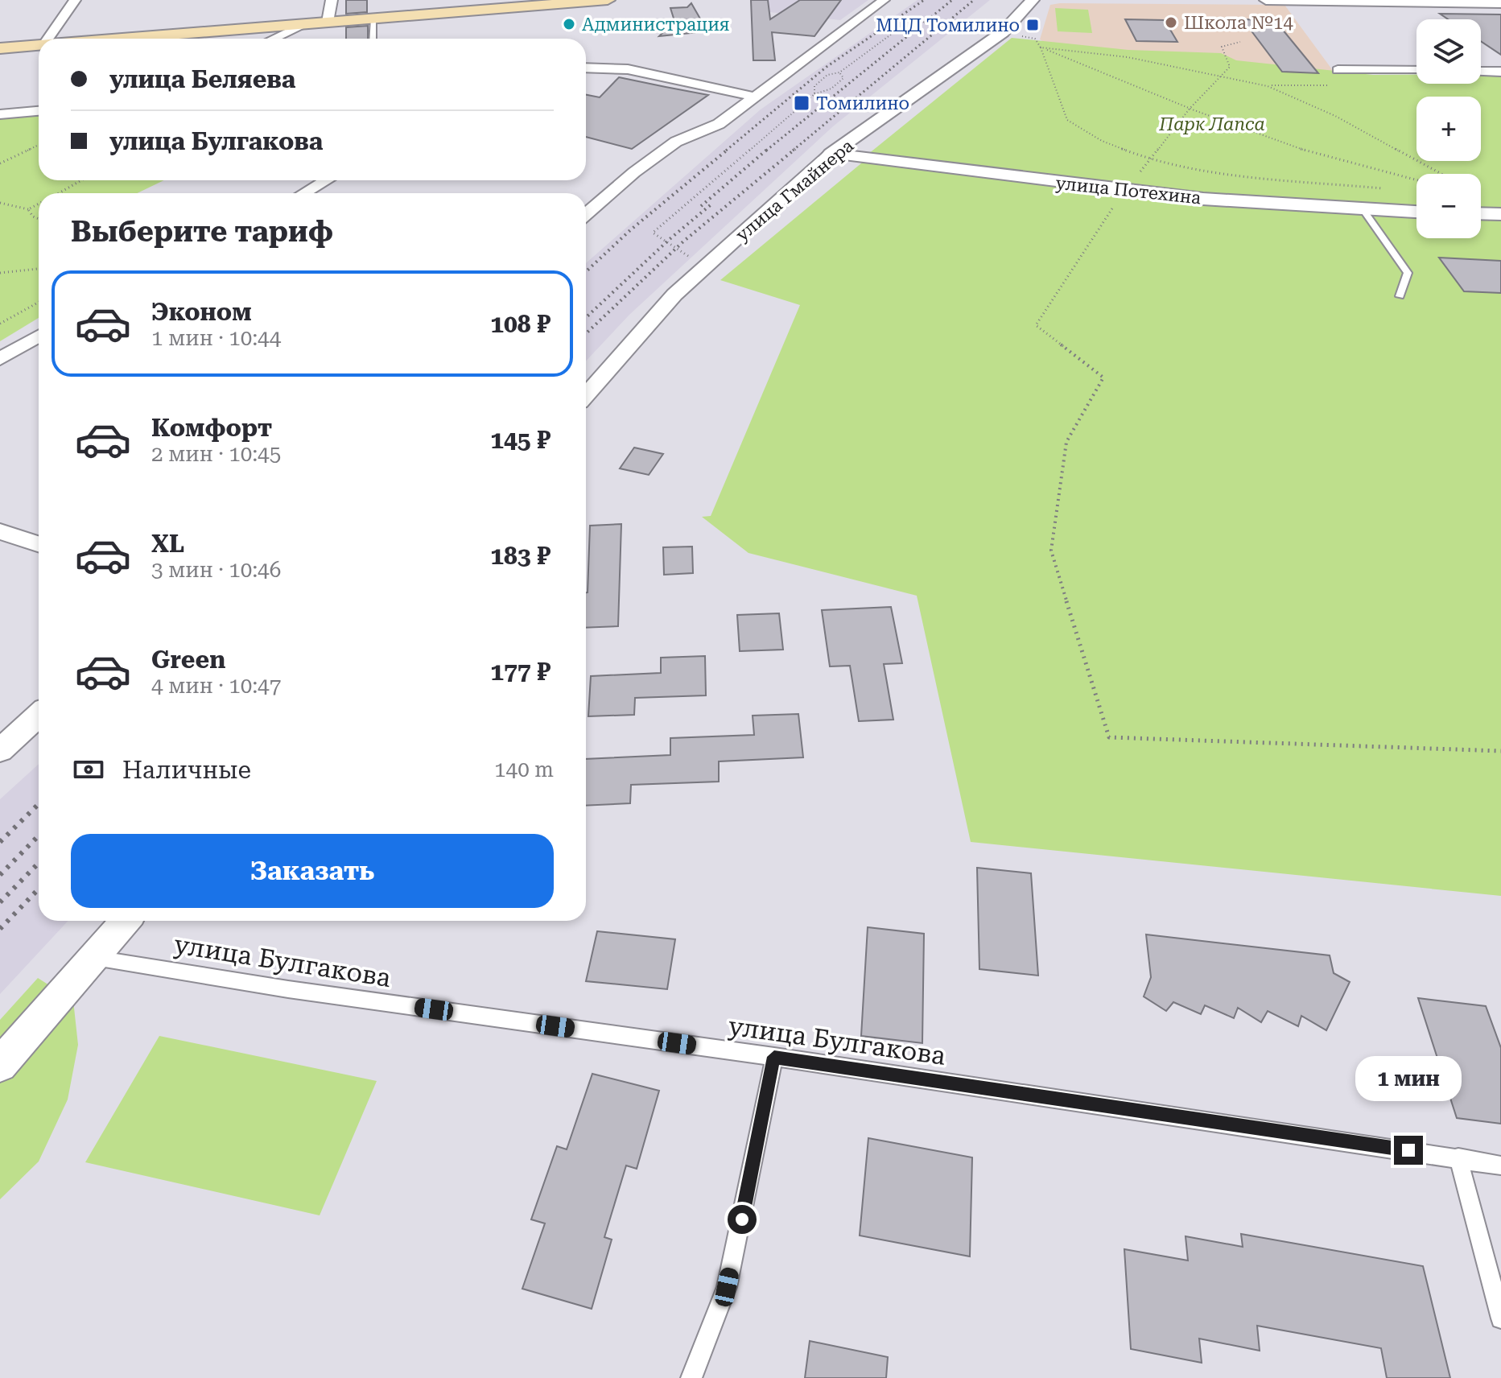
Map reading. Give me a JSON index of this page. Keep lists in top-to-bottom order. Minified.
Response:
{"streets":{"street":["улица Гмайнера","улица Потехина"],"lane":["улица Булгакова"]},"crossings":[["улица Гмайнера","улица Потехина"]],"parks":["Парк Лапса"],"places":{"other":["Школа №14","Администрация"],"transit":["МЦД Томилино","Томилино"]},"page":{"map_buttons":["+","−"],"banner":["улица Беляева","улица Булгакова"],"heading":"Выберите тариф","list":[{"name":"Эконом","note":"1 мин · 10:44","value":"108 ₽"},{"name":"Комфорт","note":"2 мин · 10:45","value":"145 ₽"},{"name":"XL","note":"3 мин · 10:46","value":"183 ₽"},{"name":"Green","note":"4 мин · 10:47","value":"177 ₽"}],"pay":["Наличные","140 m"],"buttons":"Заказать","bubble":"1 мин"}}
